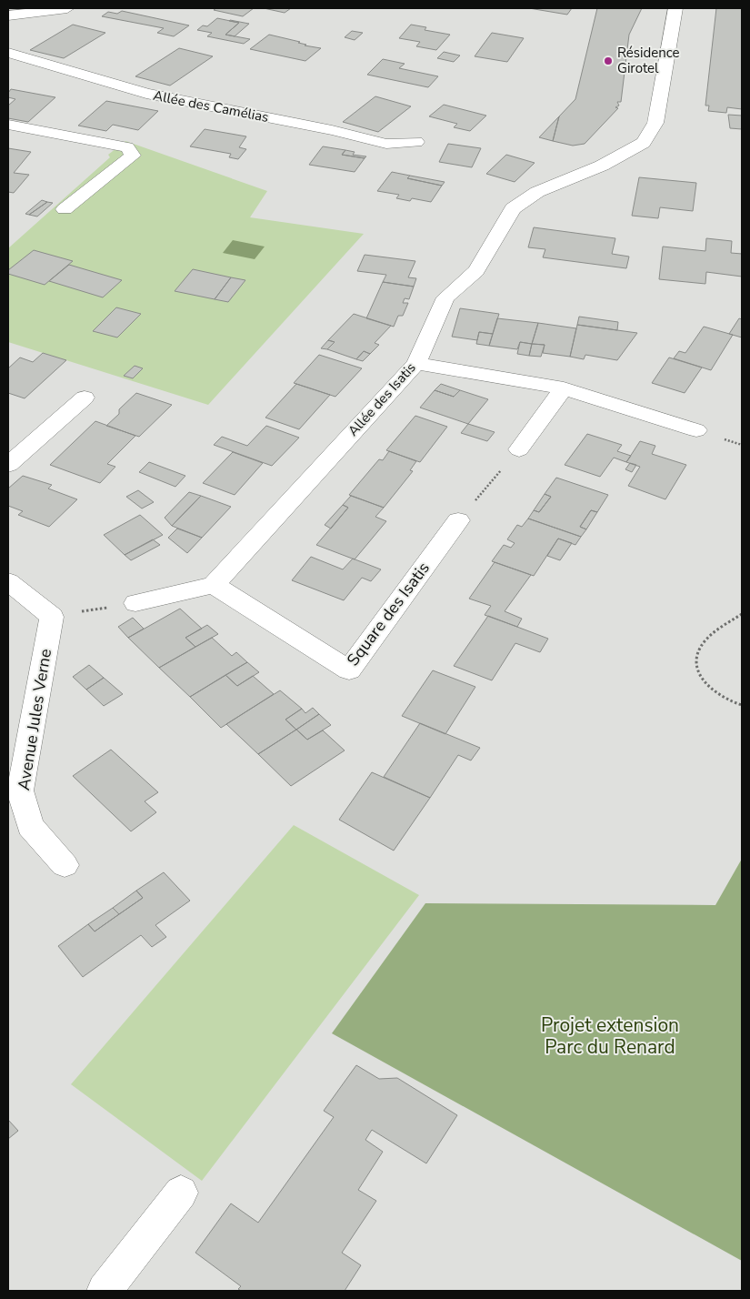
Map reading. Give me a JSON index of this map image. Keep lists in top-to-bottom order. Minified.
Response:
{"streets":{"street":["Allée des Camélias","Allée des Isatis","Square des Isatis","Avenue Jules Verne"]},"crossings":[["Allée des Isatis","Square des Isatis"]],"parks":["Projet extension Parc du Renard"],"places":["Résidence Girotel"]}
